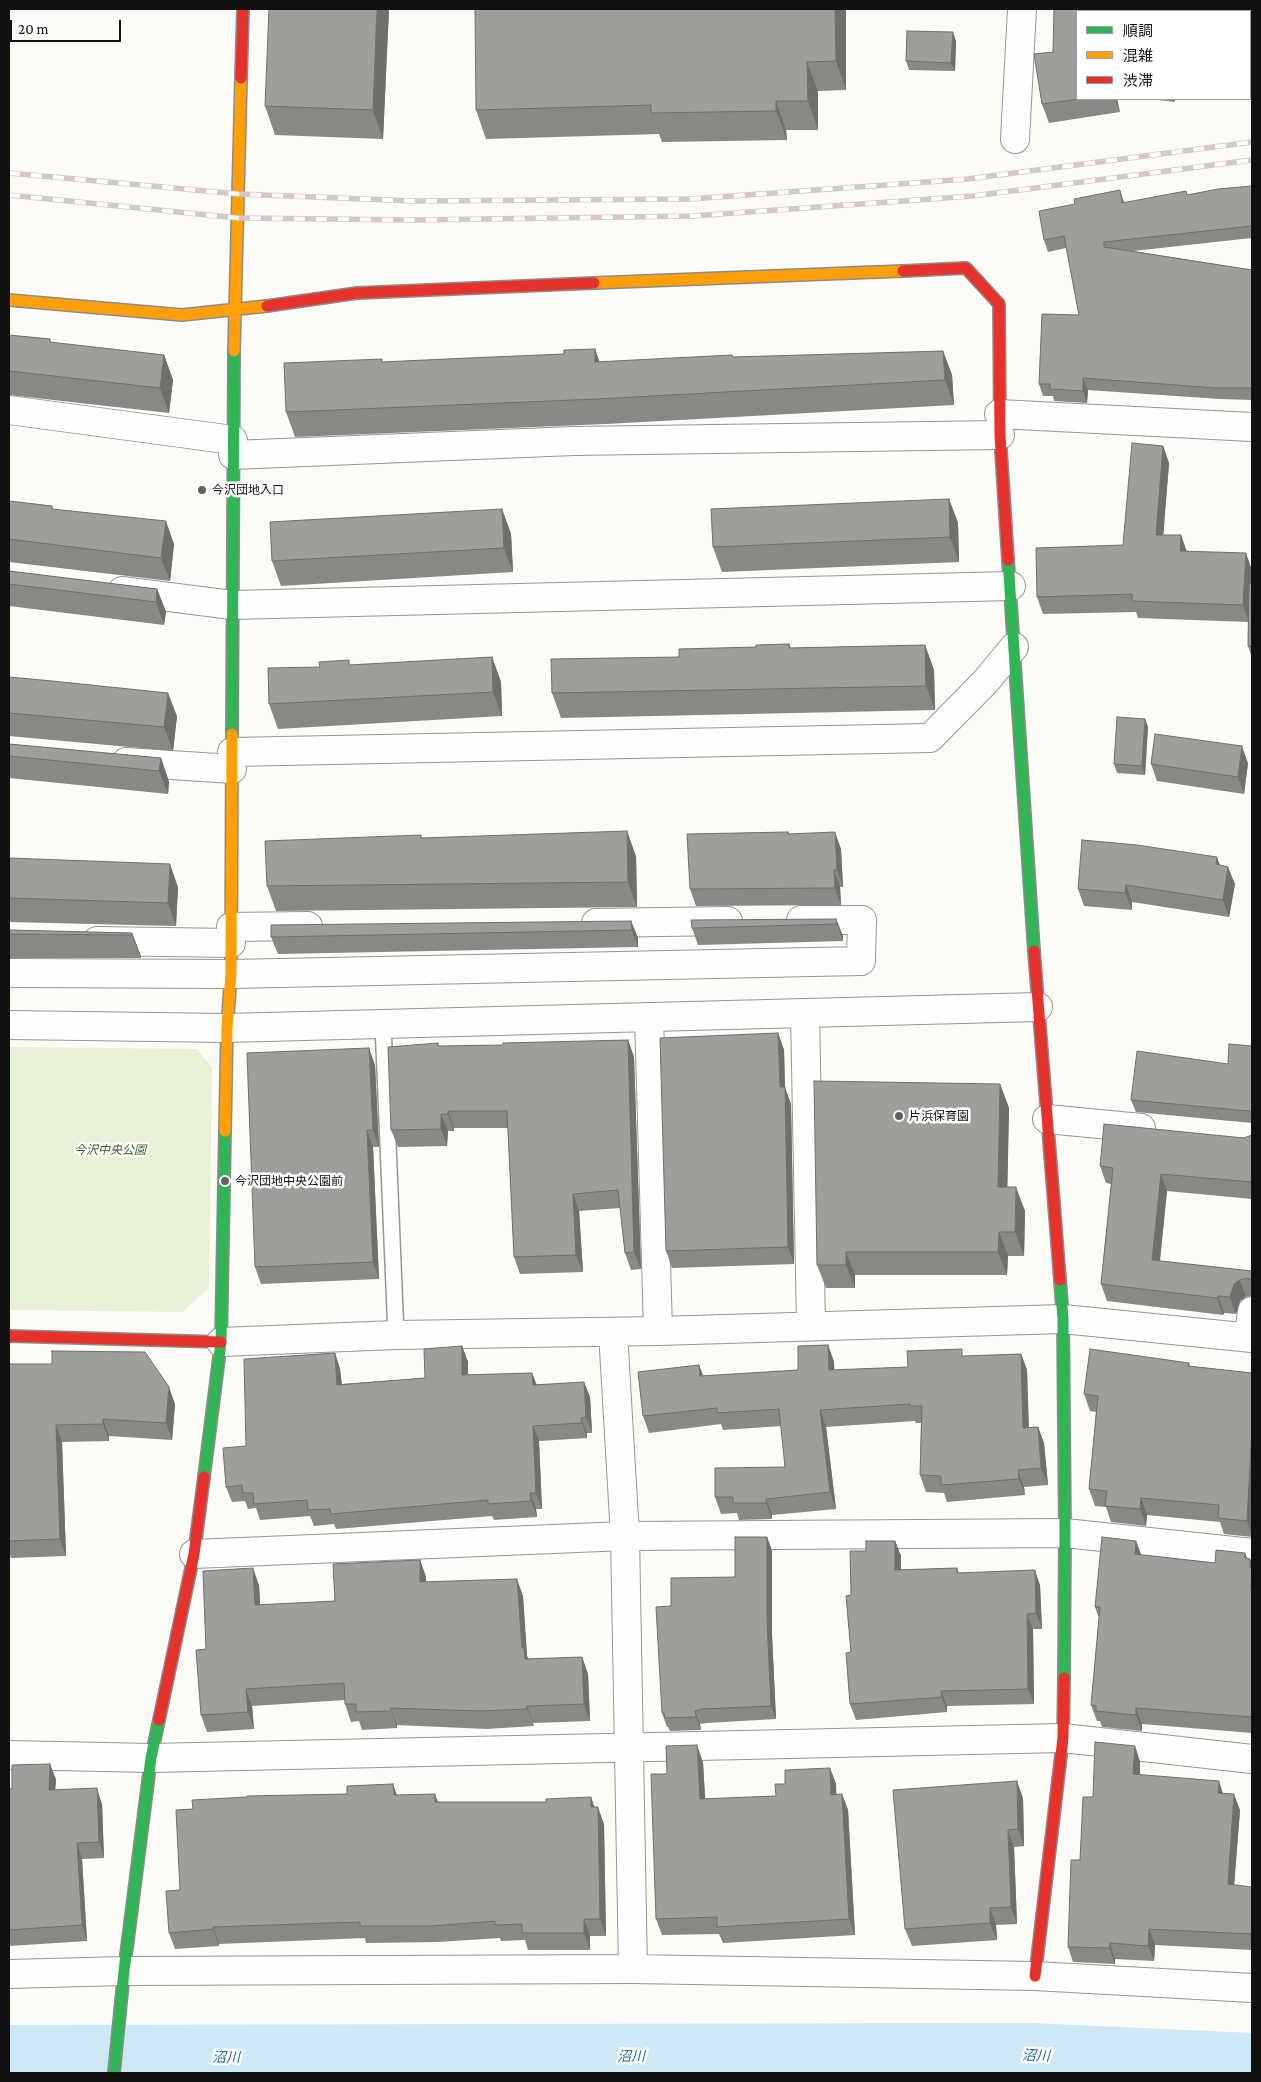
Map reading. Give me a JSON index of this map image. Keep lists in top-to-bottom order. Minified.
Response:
{"water":["沼川"],"parks":["今沢中央公園"],"places":["今沢団地入口","片浜保育園","今沢団地中央公園前"],"legend":["順調","混雑","渋滞"],"scale_bar":"20 m"}
